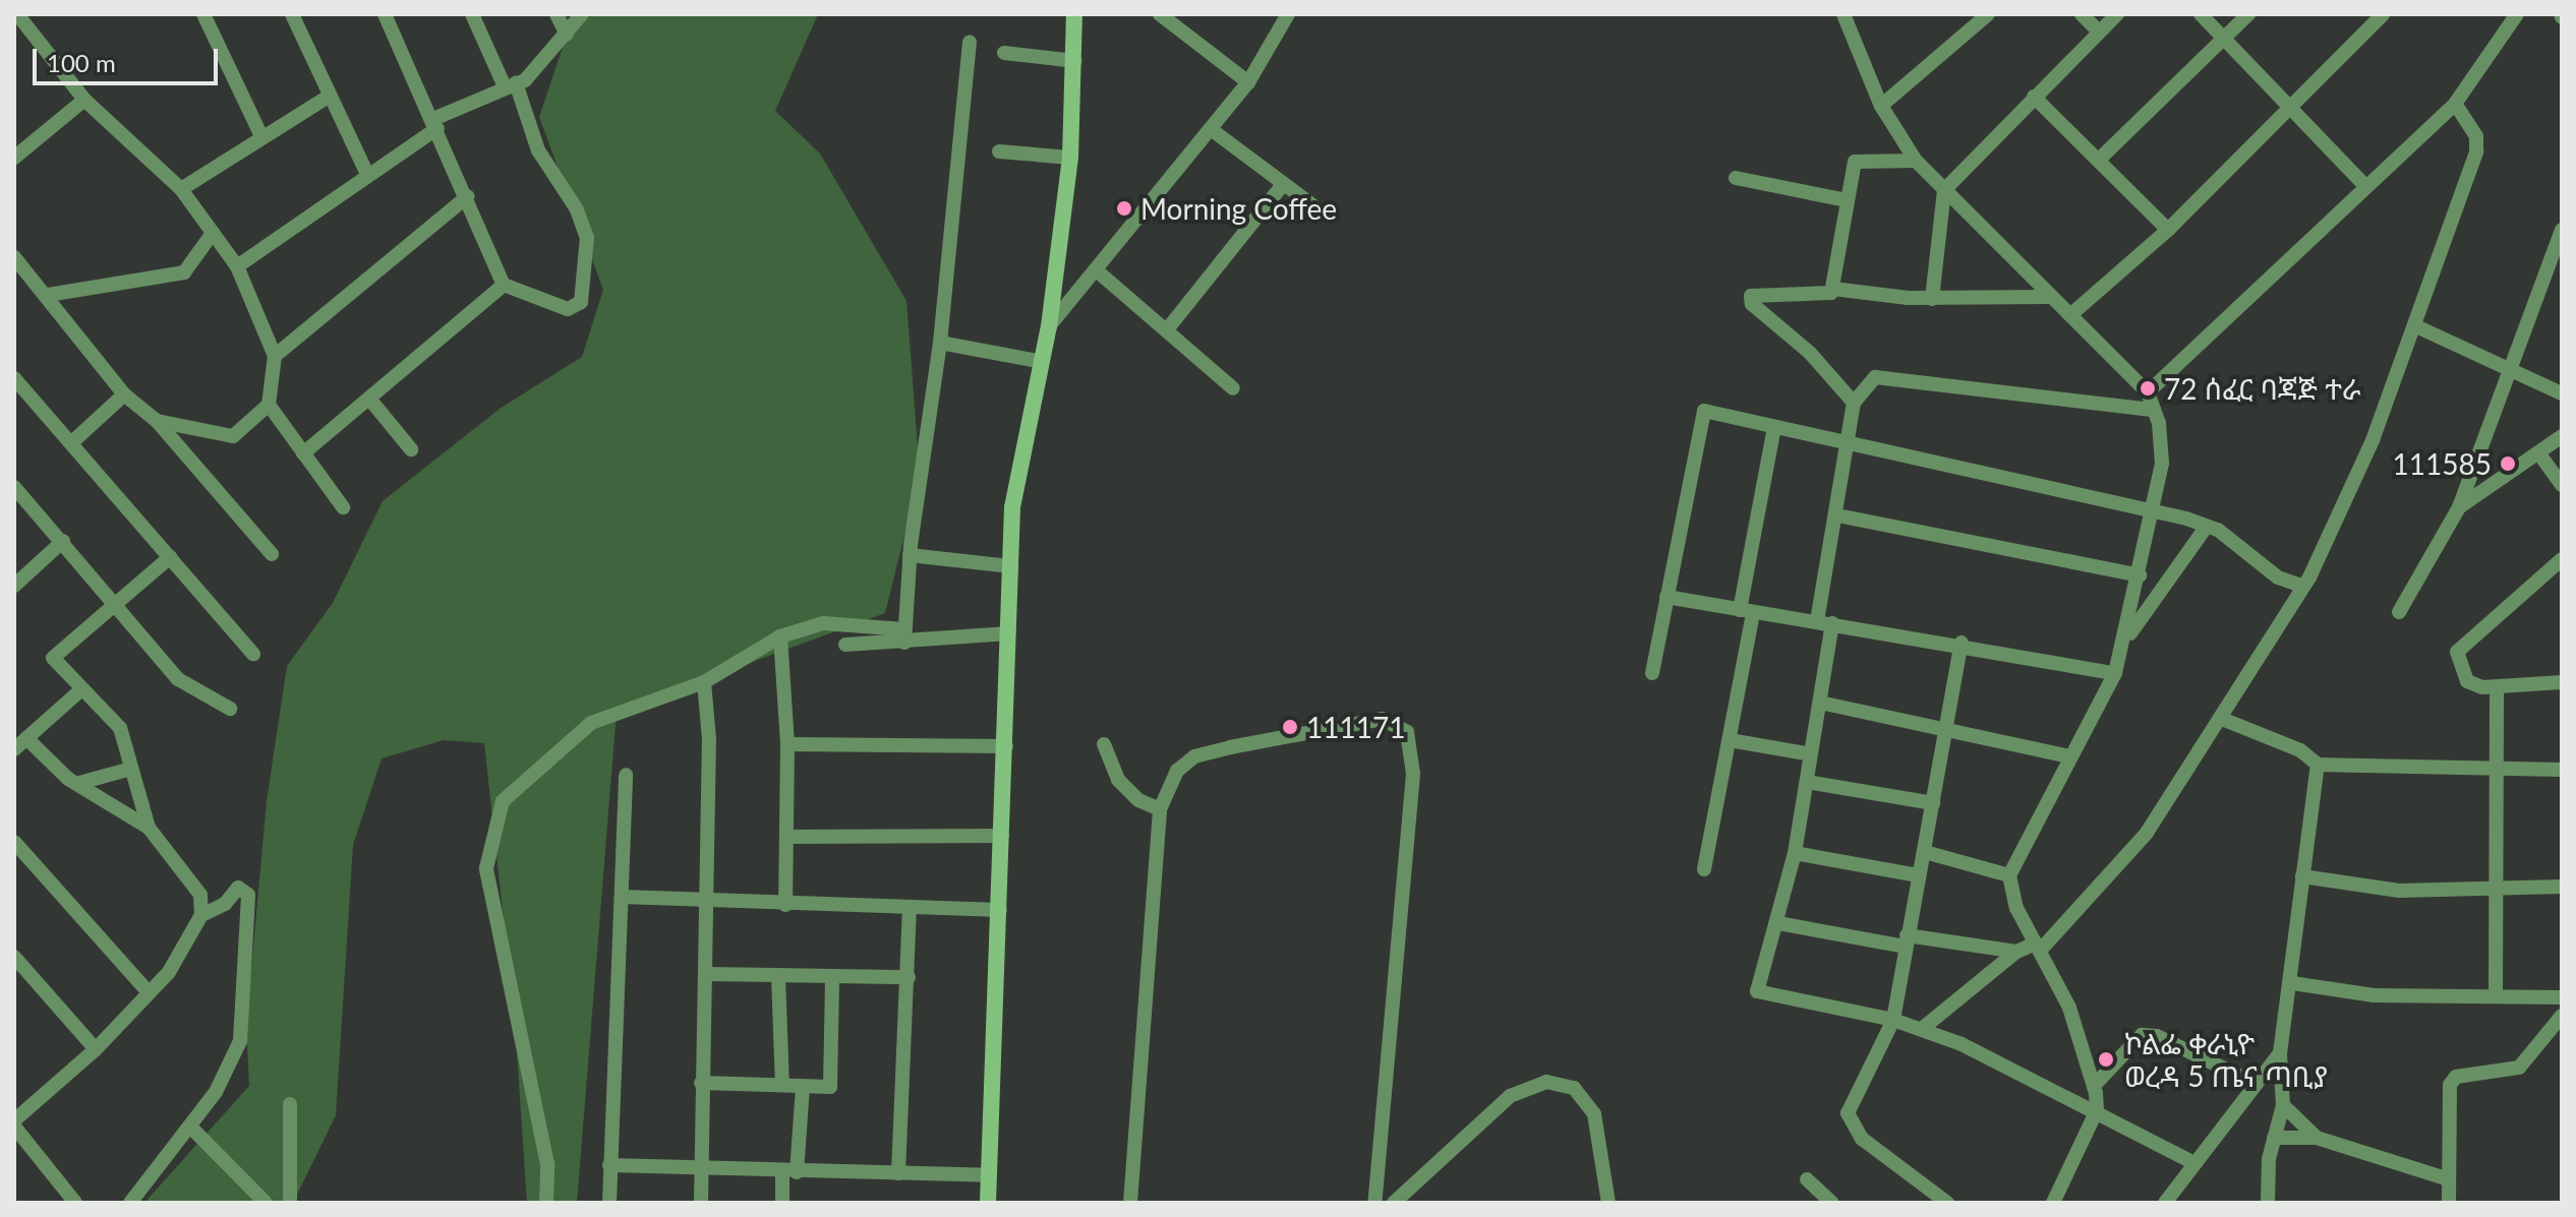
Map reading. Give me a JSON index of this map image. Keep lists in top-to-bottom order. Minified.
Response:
{"places":["Morning Coffee","72 ሰፈር ባጃጅ ተራ","111585","111171","ኮልፌ ቀራኒዮ ወረዳ 5 ጤና ጣቢያ"],"scale_bar":"100 m"}
